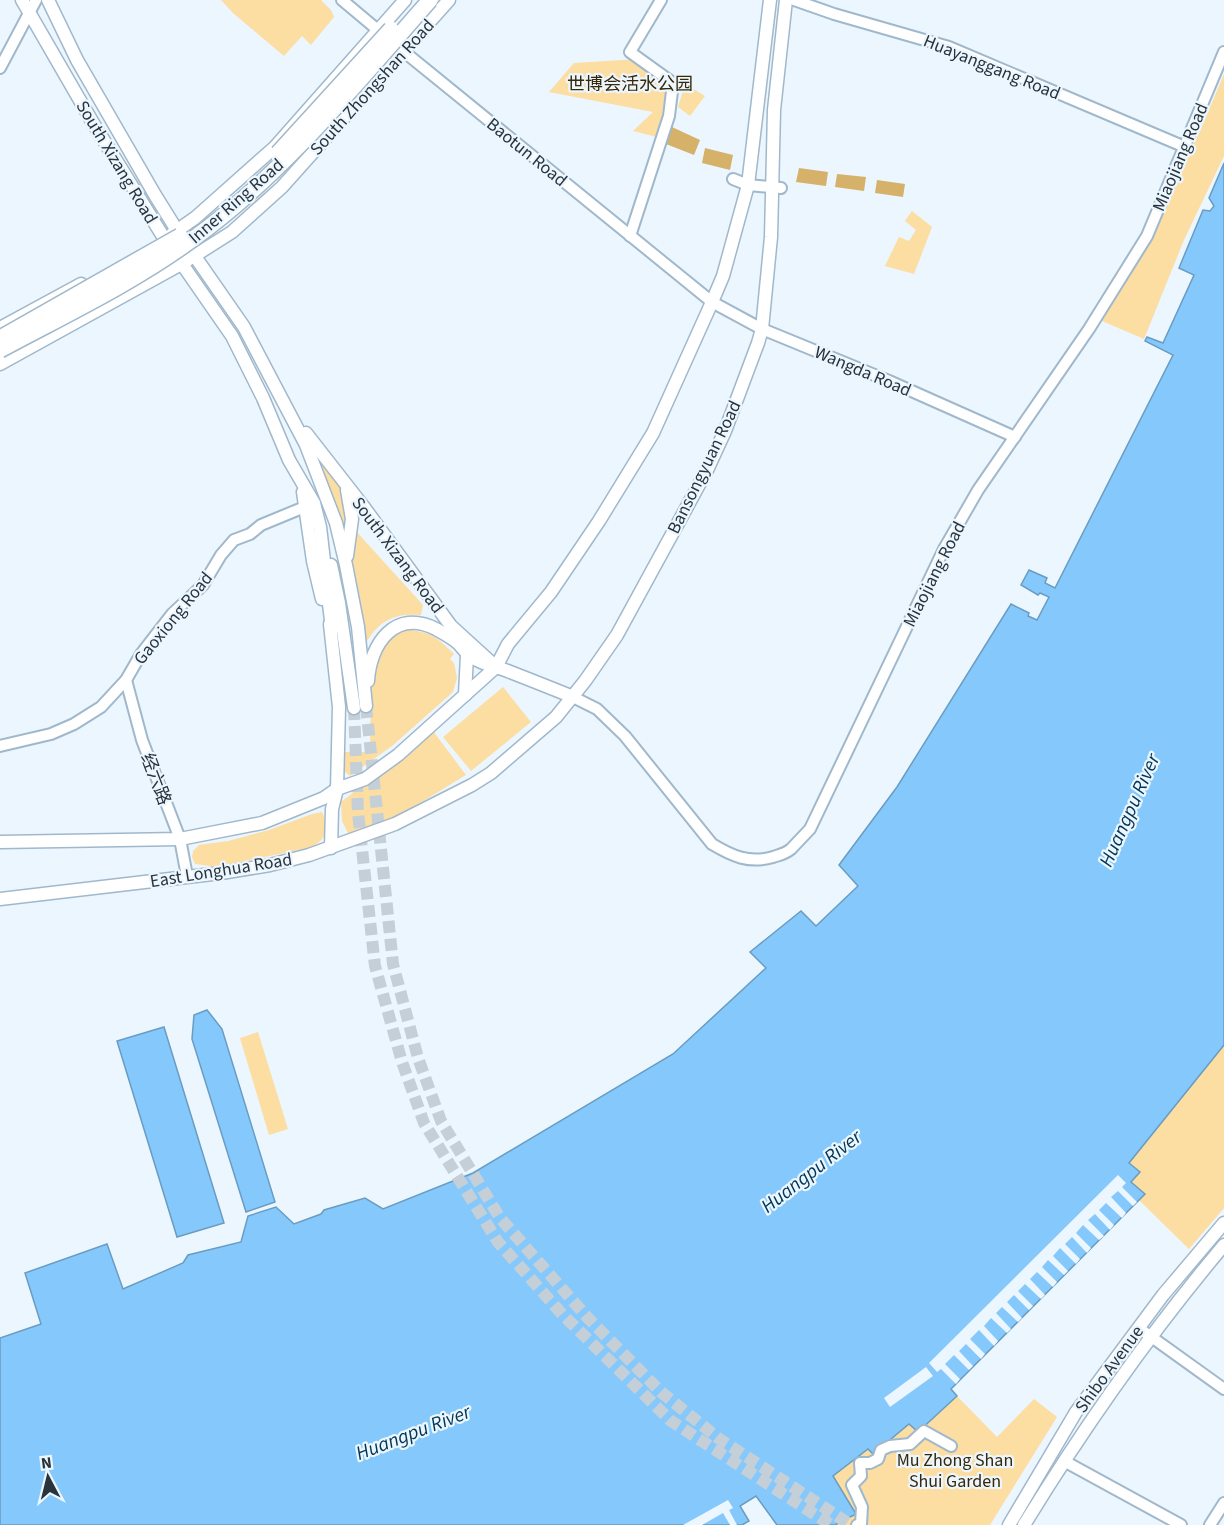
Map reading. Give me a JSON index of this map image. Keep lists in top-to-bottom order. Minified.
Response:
{"streets":{"highway":["Inner Ring Road"],"main road":["South Zhongshan Road","South Xizang Road","Bansongyuan Road","East Longhua Road","Shibo Avenue"],"street":["Huayanggang Road","Baotun Road","Miaojiang Road","Wangda Road","Gaoxiong Road","经六路"]},"crossings":[["Huayanggang Road","Miaojiang Road"],["South Zhongshan Road","Baotun Road"],["South Zhongshan Road","South Xizang Road"],["Baotun Road","Wangda Road"],["Miaojiang Road","South Xizang Road"],["Miaojiang Road","Wangda Road"],["Miaojiang Road","Bansongyuan Road"],["Miaojiang Road","East Longhua Road"],["South Xizang Road","Bansongyuan Road"],["South Xizang Road","Gaoxiong Road"],["South Xizang Road","East Longhua Road"],["Wangda Road","Bansongyuan Road"],["Bansongyuan Road","East Longhua Road"],["Gaoxiong Road","经六路"],["经六路","East Longhua Road"]],"water":["Huangpu River"],"parks":["世博会活水公园","Mu Zhong Shan Shui Garden"],"north":"top"}
